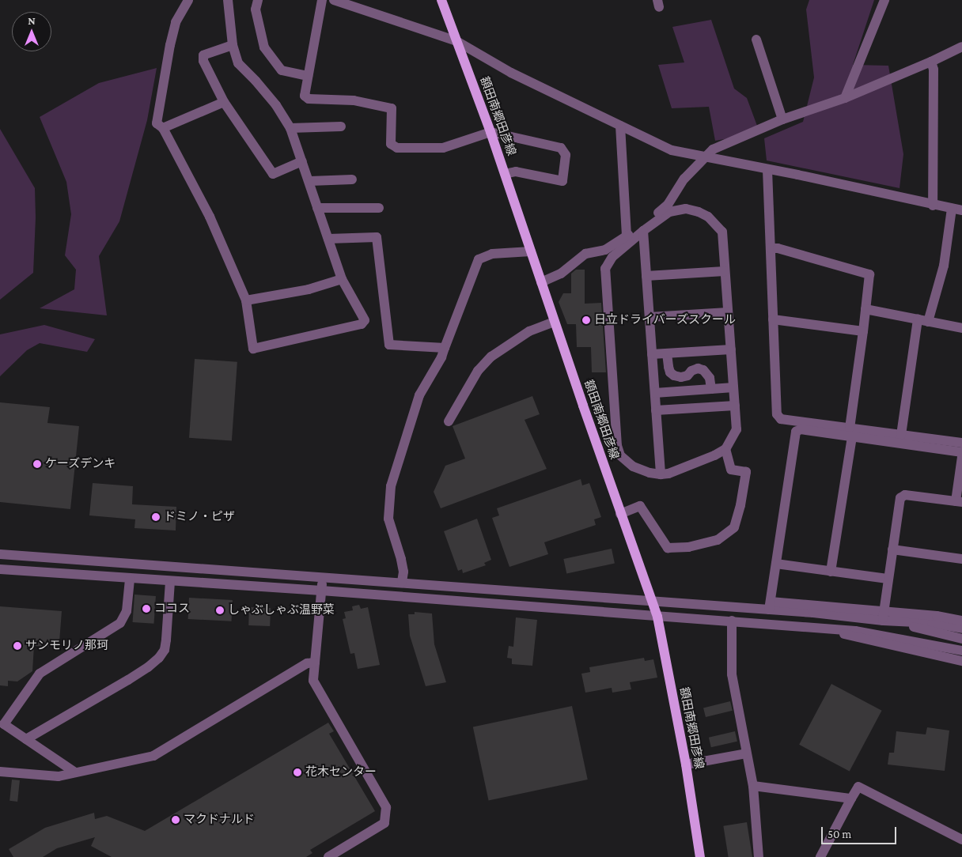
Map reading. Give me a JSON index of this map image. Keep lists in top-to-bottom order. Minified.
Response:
{"streets":{"main road":["額田南郷田彦線"]},"places":["日立ドライバーズスクール","ケーズデンキ","ドミノ・ピザ","ココス","しゃぶしゃぶ温野菜","サンモリノ那珂","花木センター","マクドナルド"],"scale_bar":"50 m","north":"top"}
